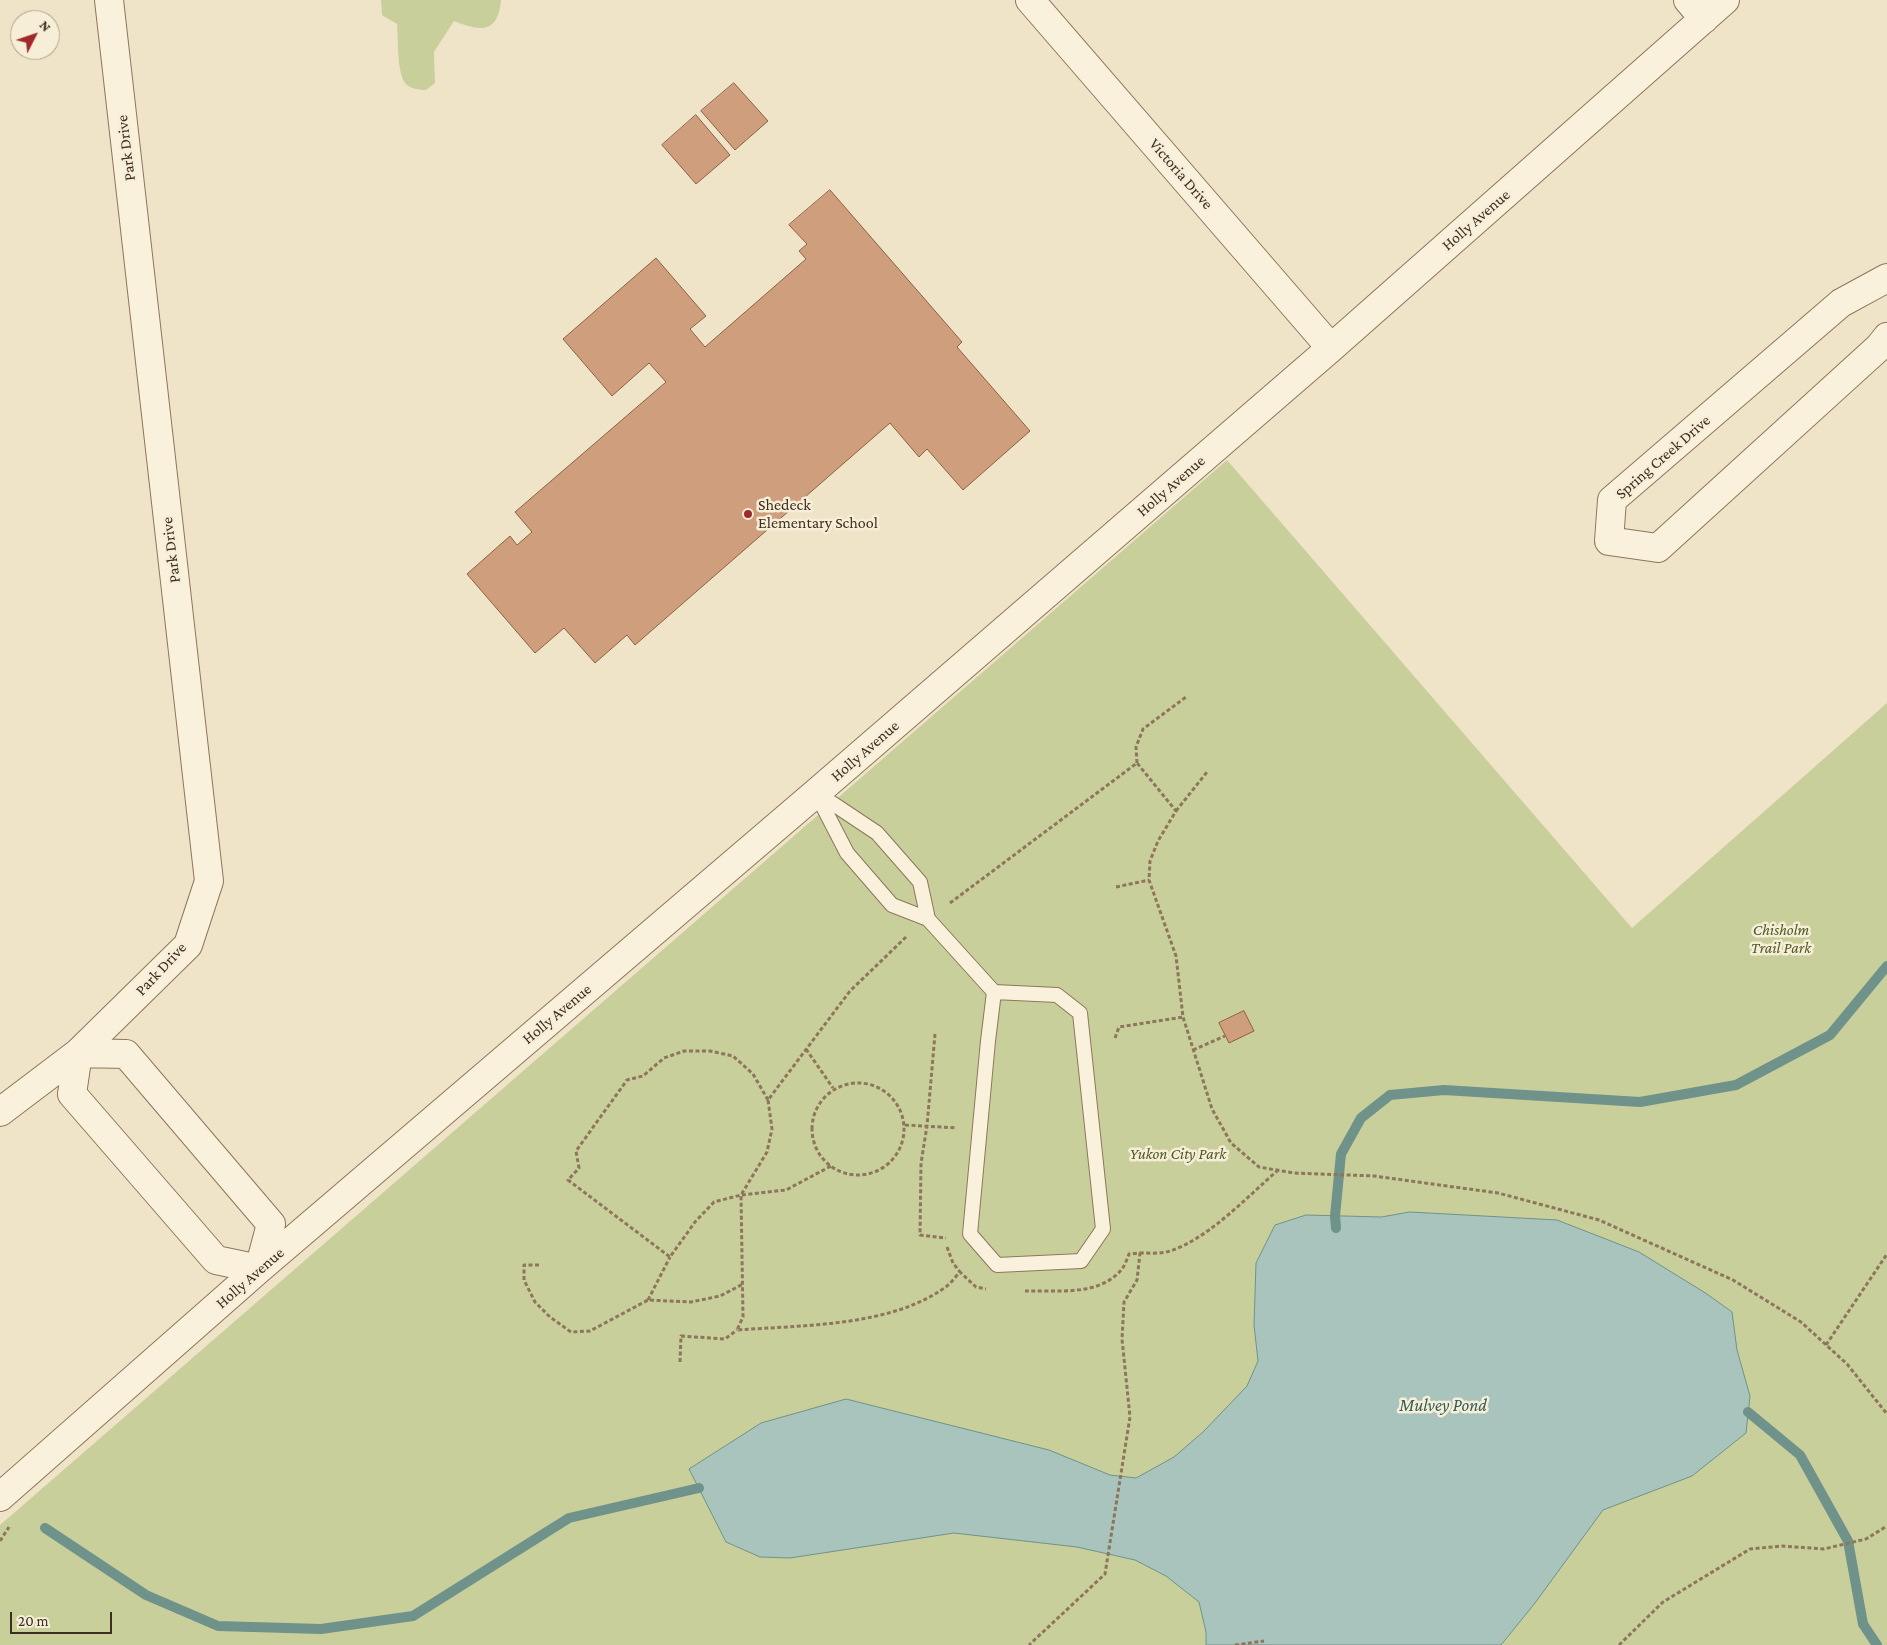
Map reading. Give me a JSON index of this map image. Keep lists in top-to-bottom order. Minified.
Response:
{"streets":{"street":["Park Drive","Victoria Drive","Holly Avenue","Spring Creek Drive"]},"crossings":[["Victoria Drive","Holly Avenue"]],"water":["Mulvey Pond"],"parks":["Chisholm Trail Park","Yukon City Park"],"places":["Shedeck Elementary School"],"scale_bar":"20 m","north":"top right"}
